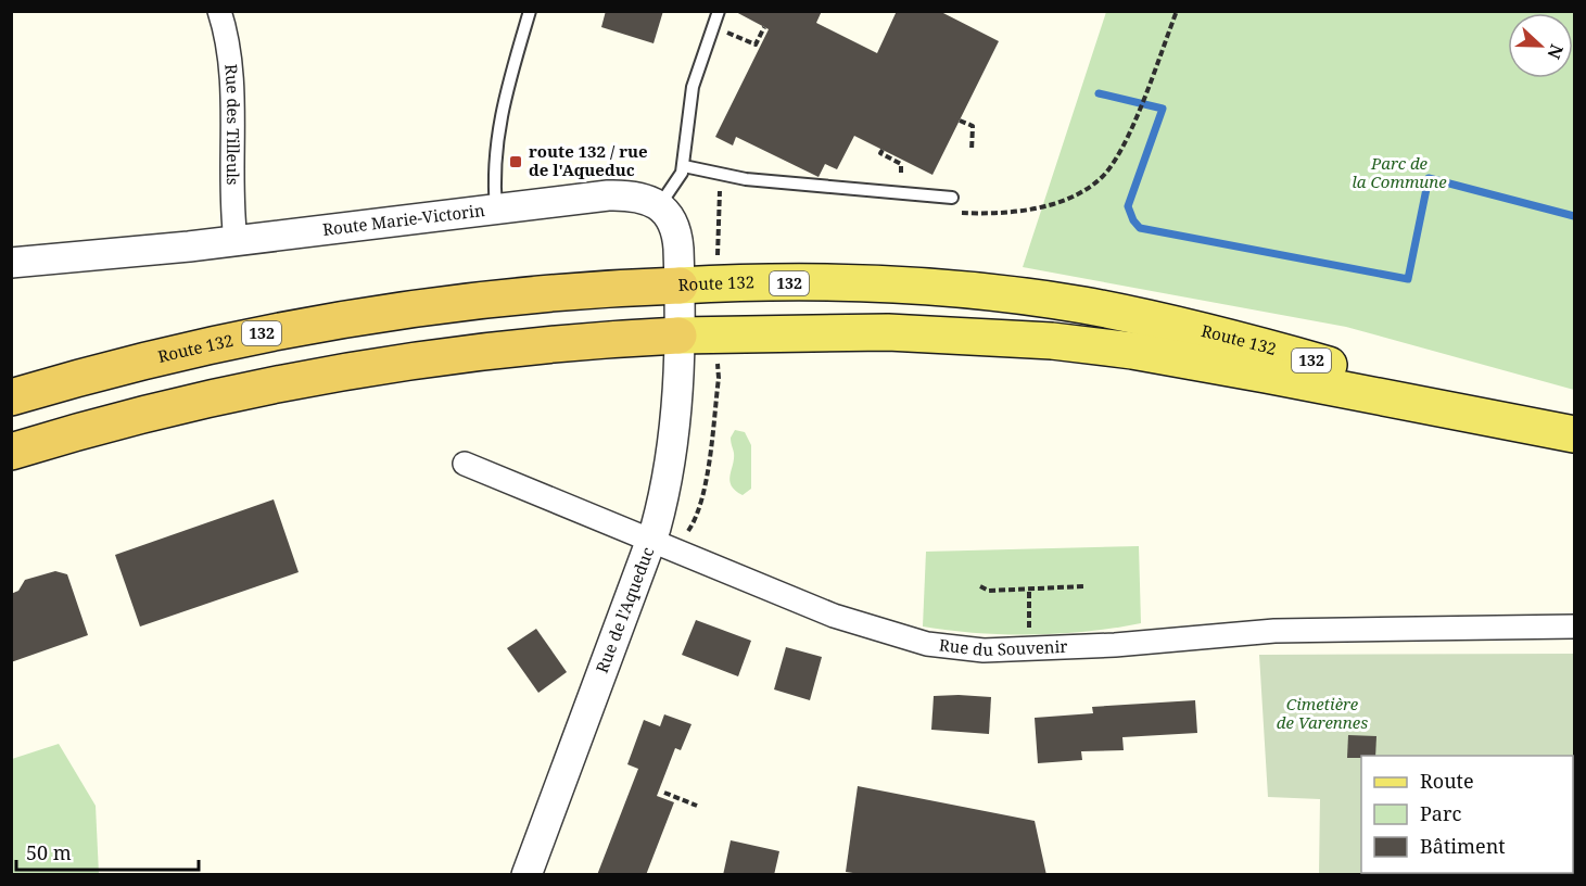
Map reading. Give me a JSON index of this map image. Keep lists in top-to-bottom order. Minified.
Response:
{"streets":{"highway":["132","Route 132"],"street":["Rue des Tilleuls","Route Marie-Victorin","Rue de l'Aqueduc","Rue du Souvenir"]},"crossings":[["Rue des Tilleuls","Route Marie-Victorin"],["Route 132","Rue de l'Aqueduc"],["Rue de l'Aqueduc","Rue du Souvenir"]],"parks":["Parc de la Commune","Cimetière de Varennes"],"places":{"transit":["route 132 / rue de l'Aqueduc"]},"legend":["Route","Parc","Bâtiment"],"scale_bar":"50 m","north":"right"}
